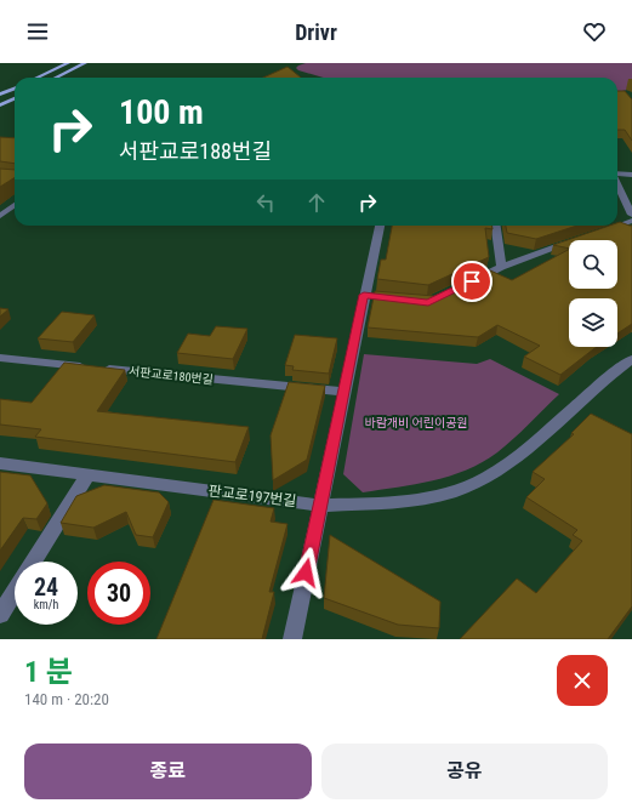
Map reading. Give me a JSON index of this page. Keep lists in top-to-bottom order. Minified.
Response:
{"streets":{"street":["서판교로180번길","판교로197번길"]},"parks":["바람개비 어린이공원"],"page":{"header":"Drivr","turn":["100 m","서판교로188번길"],"speed":"24 km/h","limit":"30","heading":["1 분","140 m · 20:20"],"buttons":["종료","공유"]}}
